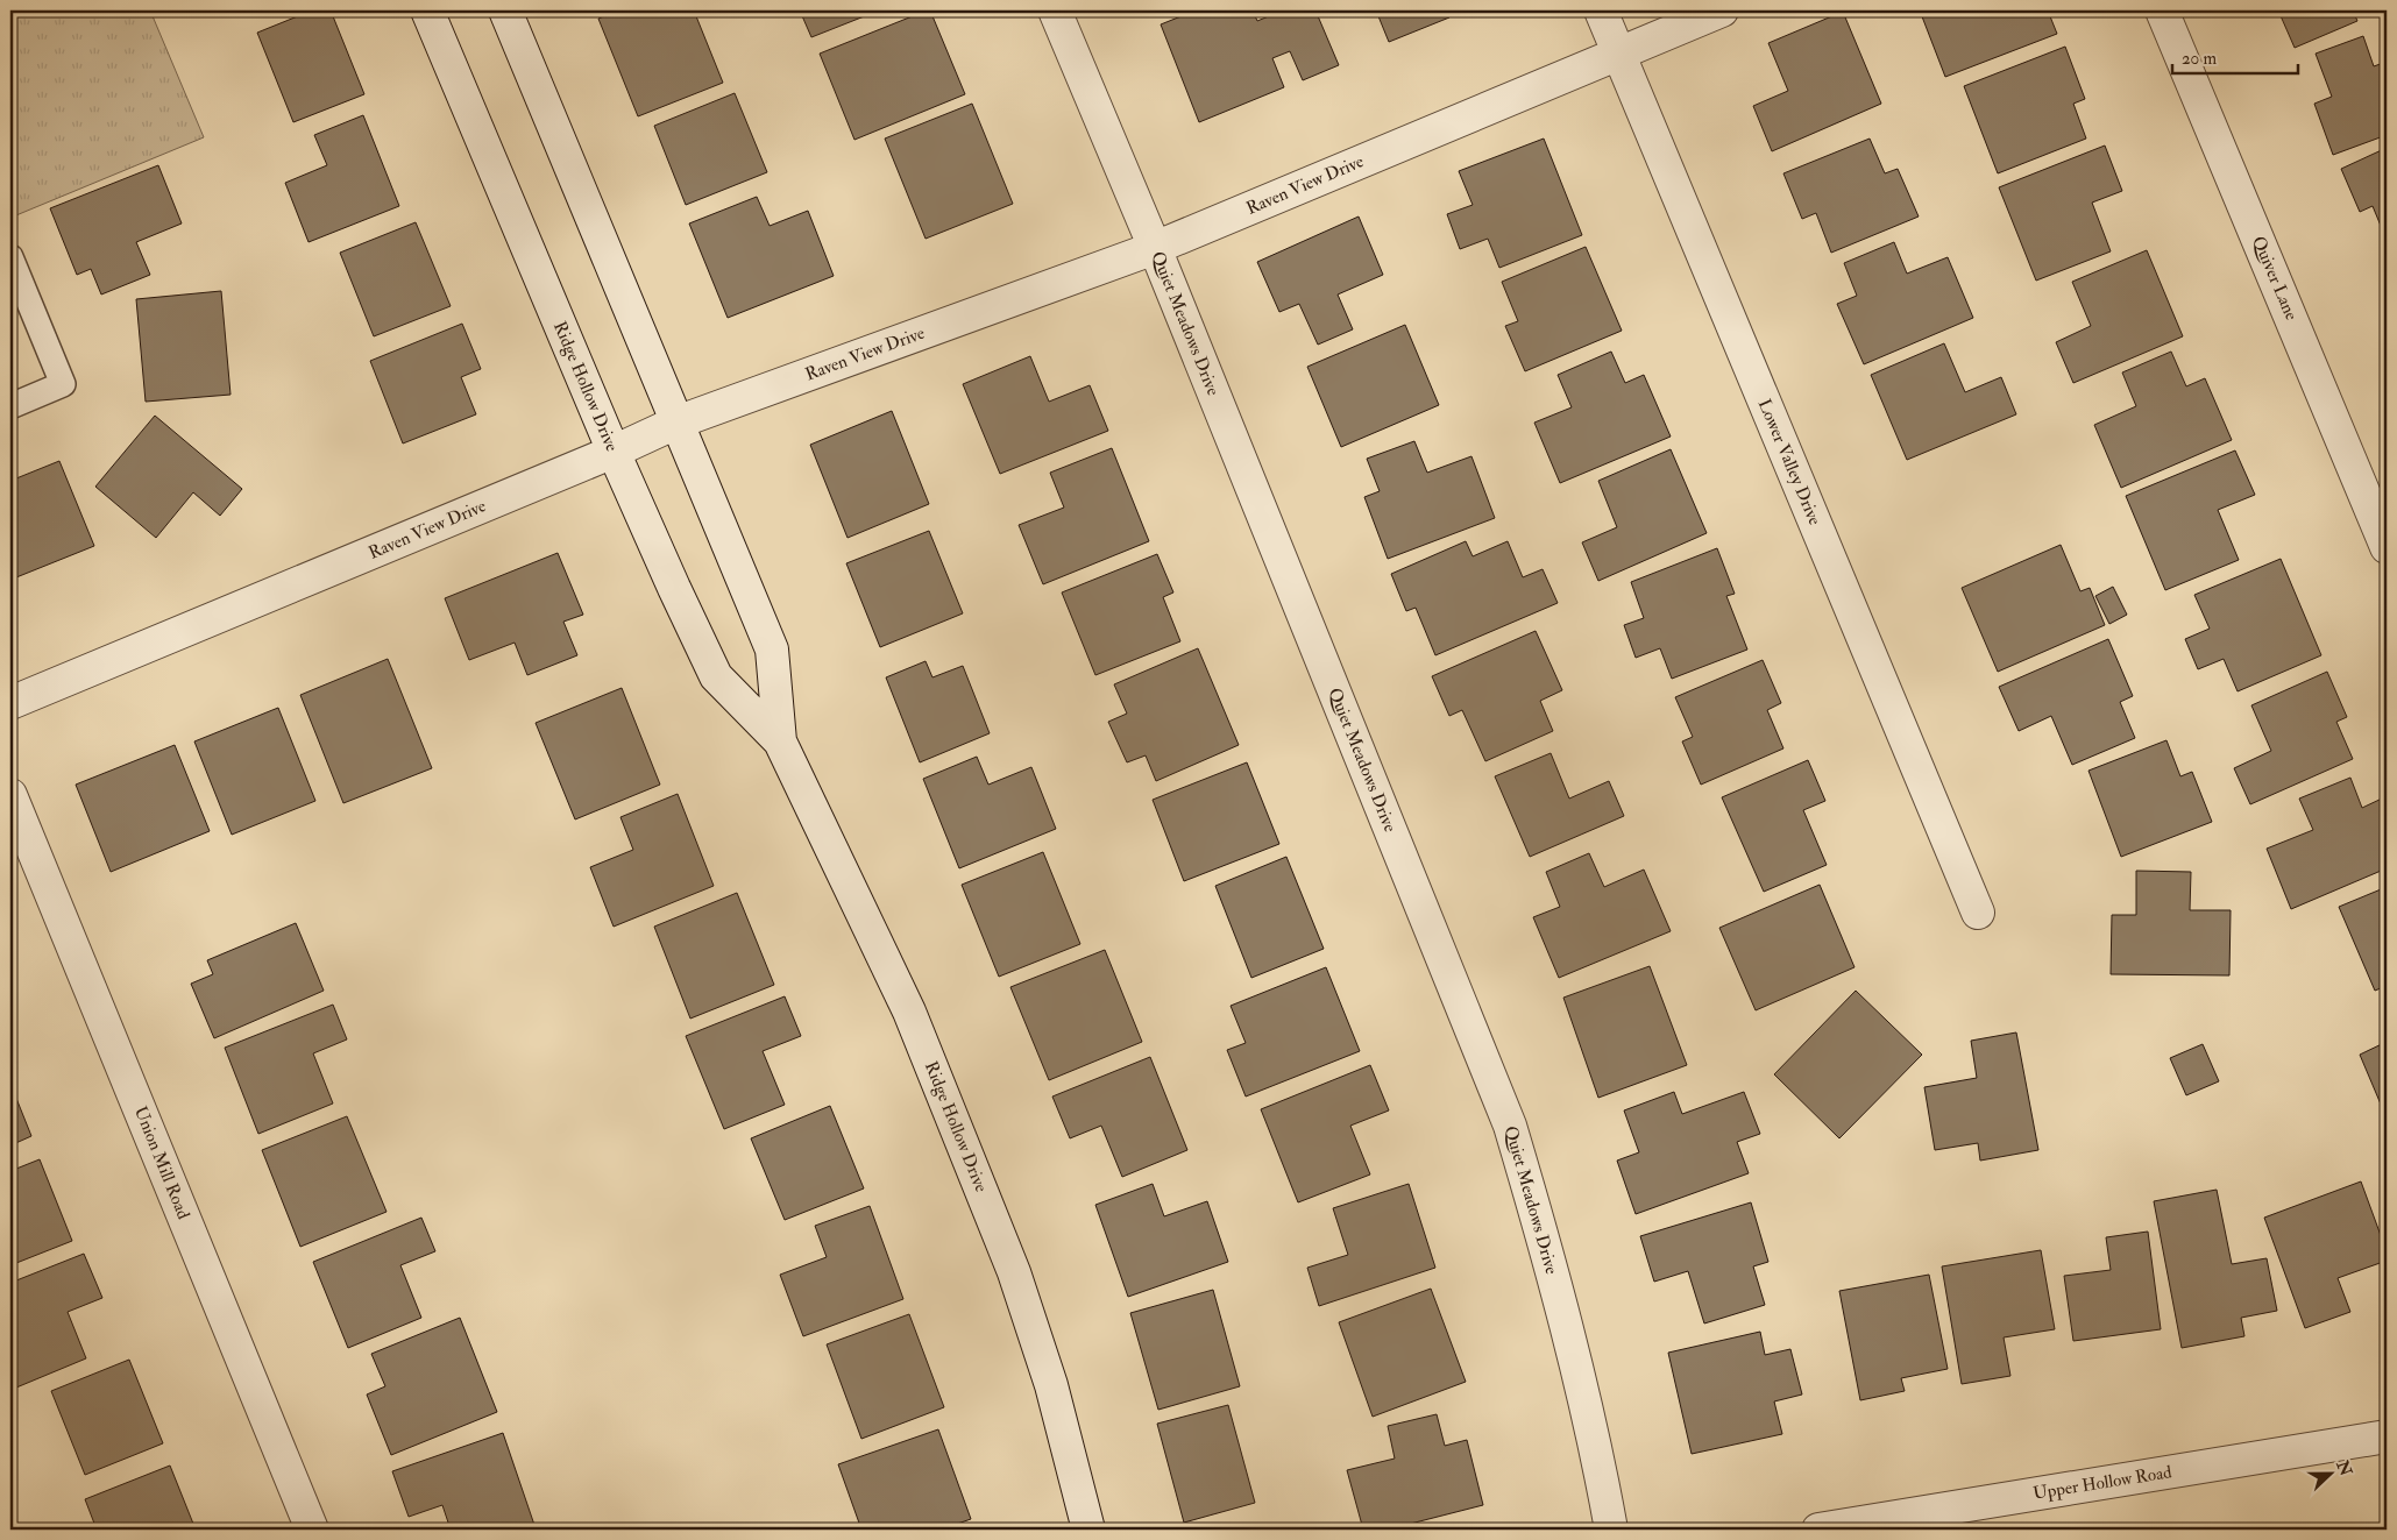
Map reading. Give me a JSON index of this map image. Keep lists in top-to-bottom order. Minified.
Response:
{"streets":{"street":["Raven View Drive","Quiver Lane","Quiet Meadows Drive","Ridge Hollow Drive","Lower Valley Drive","Union Mill Road","Upper Hollow Road"]},"crossings":[["Raven View Drive","Quiet Meadows Drive"],["Raven View Drive","Ridge Hollow Drive"],["Raven View Drive","Lower Valley Drive"]],"scale_bar":"20 m","north":"right"}
